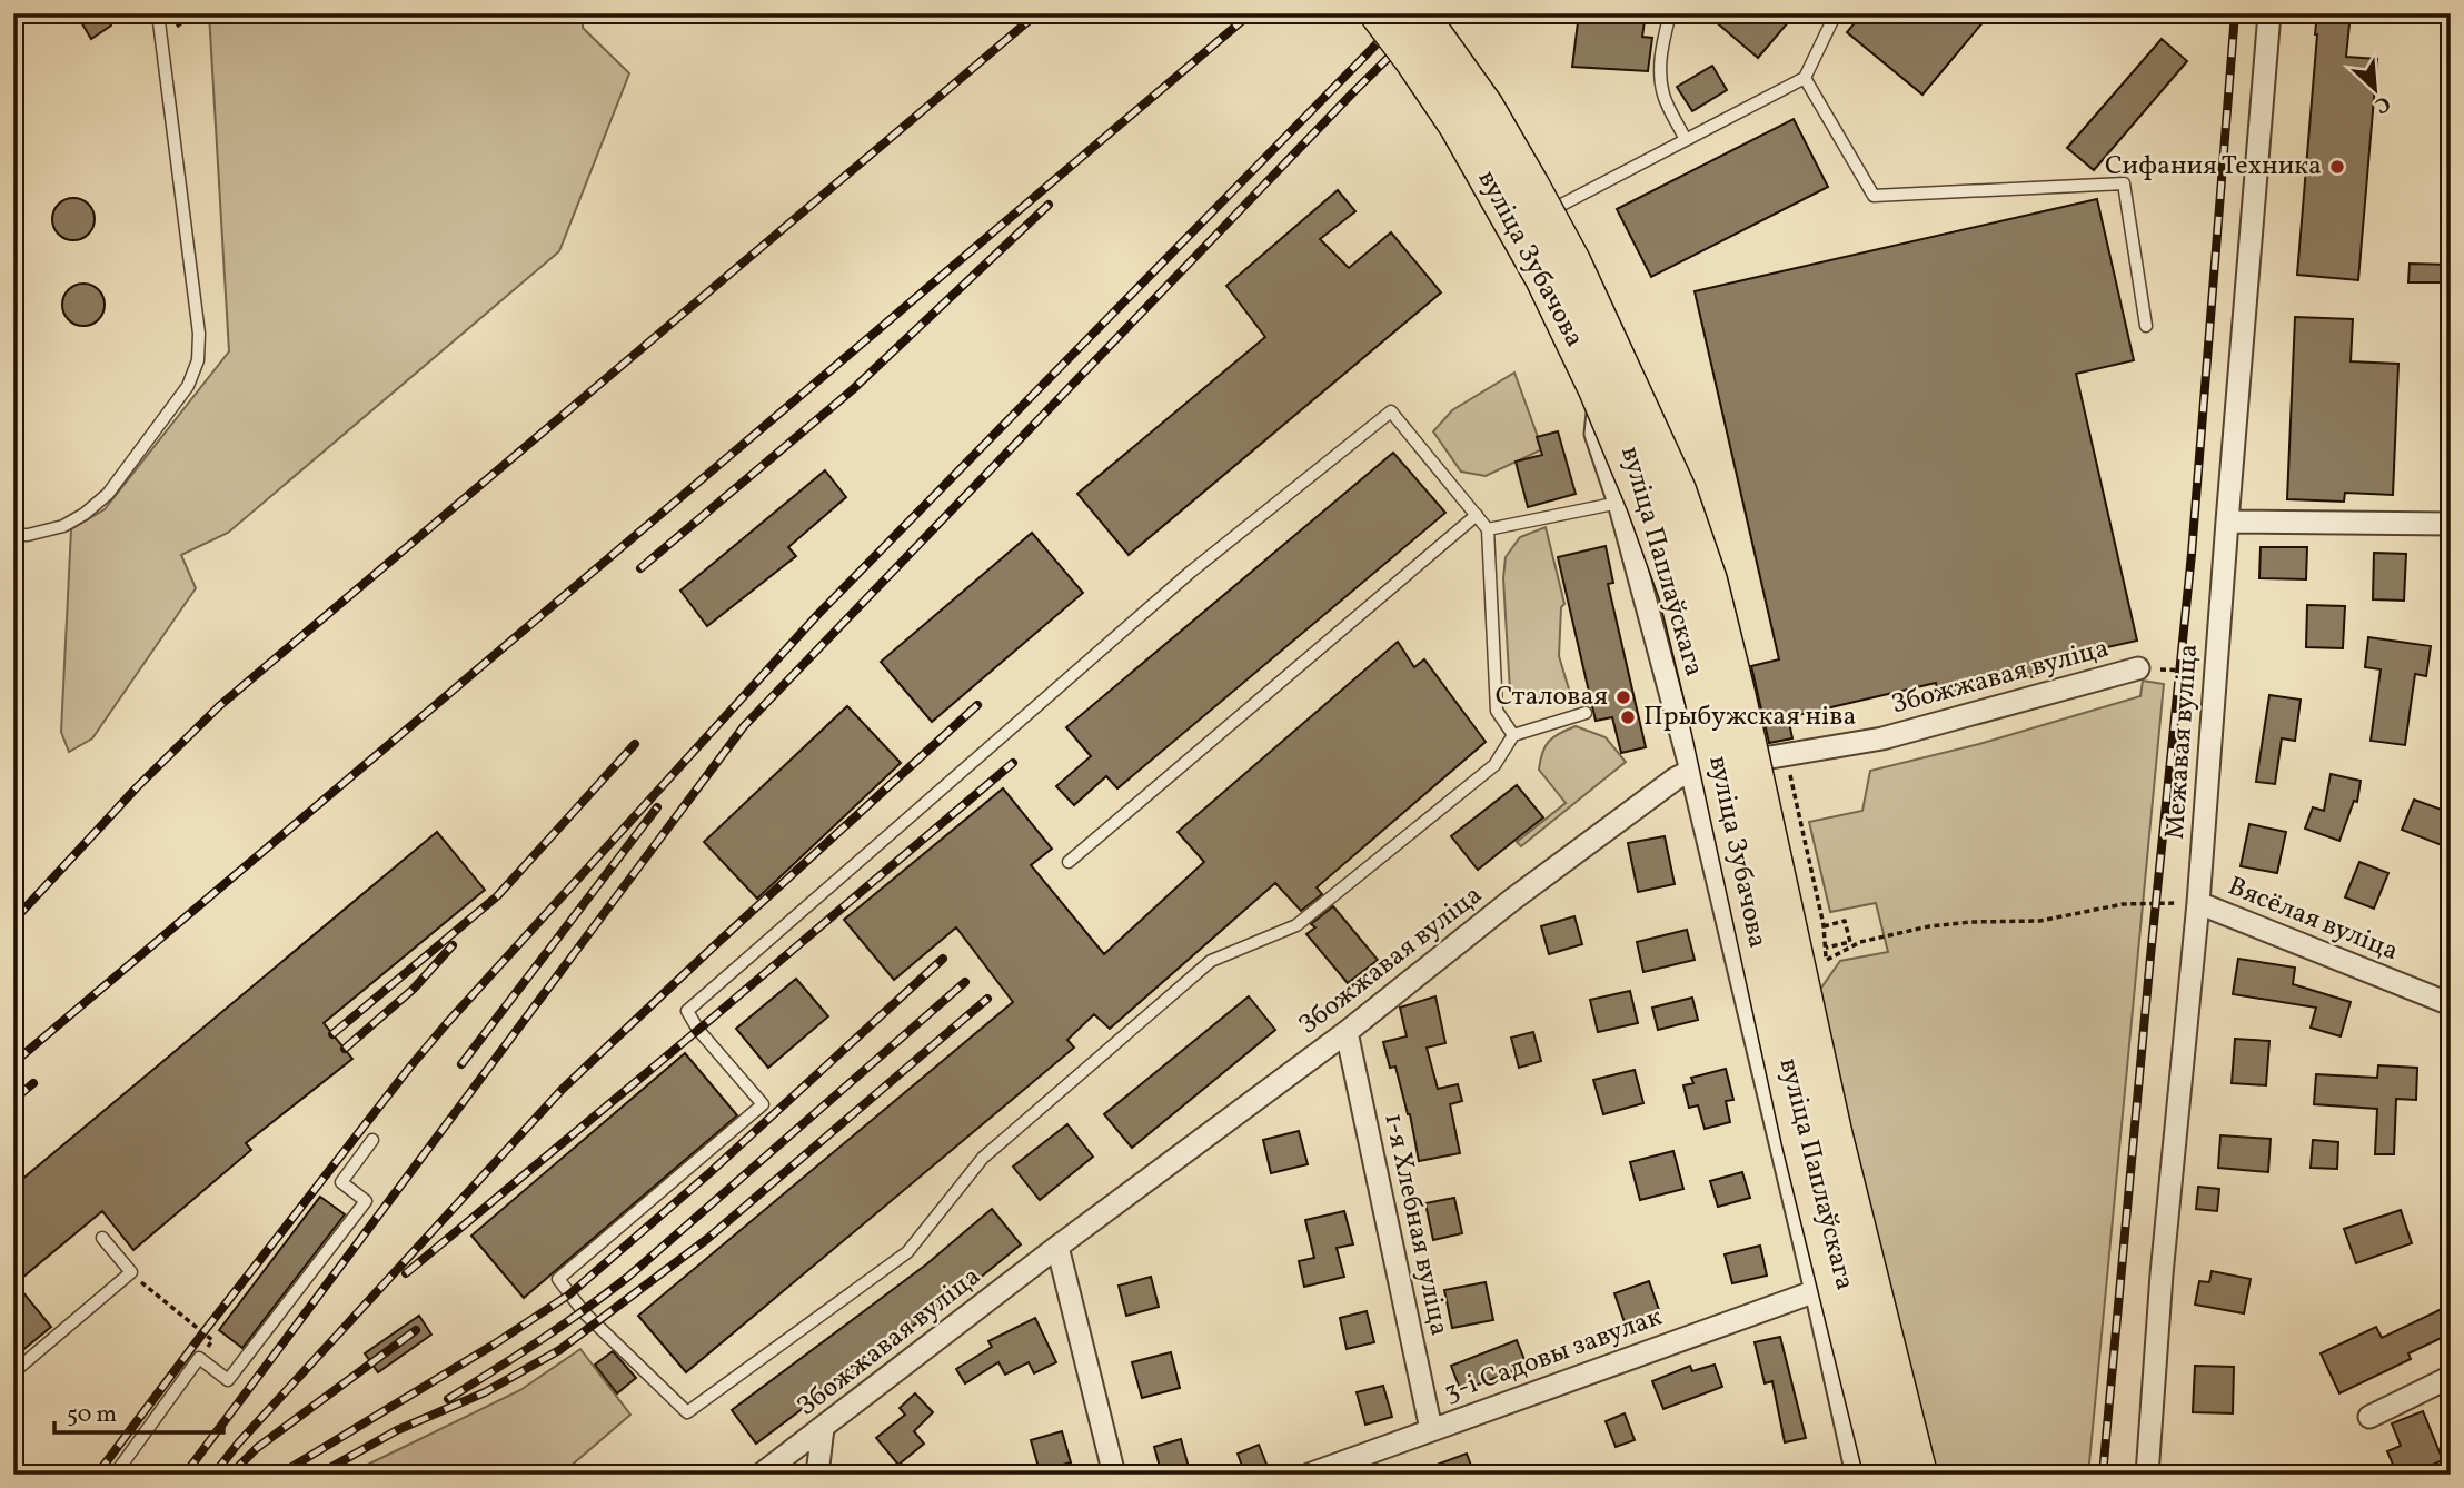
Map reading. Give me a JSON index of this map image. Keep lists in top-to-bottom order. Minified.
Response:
{"streets":{"highway":["вуліца Зубачова"],"street":["вуліца Паплаўскага","Збожжавая вуліца","Межавая вуліца","Вясёлая вуліца","1-я Хлебная вуліца","3-і Садовы завулак"]},"crossings":[["вуліца Паплаўскага","Збожжавая вуліца"],["вуліца Паплаўскага","3-і Садовы завулак"],["Збожжавая вуліца","1-я Хлебная вуліца"],["Межавая вуліца","Вясёлая вуліца"],["1-я Хлебная вуліца","3-і Садовы завулак"]],"places":["Сифания Техника","Сталовая","Прыбужская ніва"],"scale_bar":"50 m","north":"bottom right"}
